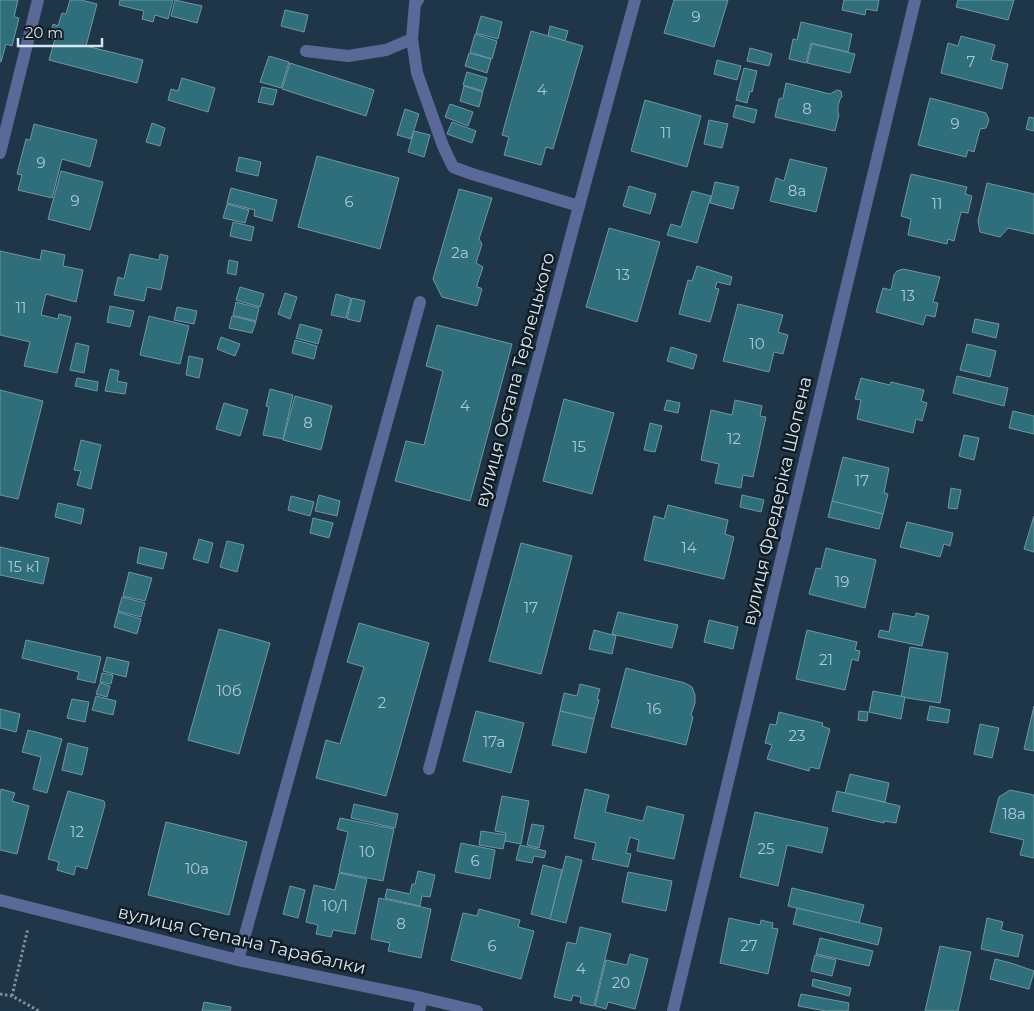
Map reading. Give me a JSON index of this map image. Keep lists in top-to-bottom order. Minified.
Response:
{"streets":{"street":["вулиця Остапа Терлецького","вулиця Фредеріка Шопена","вулиця Степана Тарабалки"]},"house_numbers":["9","7","4","8","9","11","9","8а","9","6","11","2а","13","13","11","10","4","8","12","15","17","14","15 к1","19","17","21","10б","2","16","23","17а","18а","12","25","10","6","10а","10/1","8","6","27","4","20"],"scale_bar":"20 m"}
